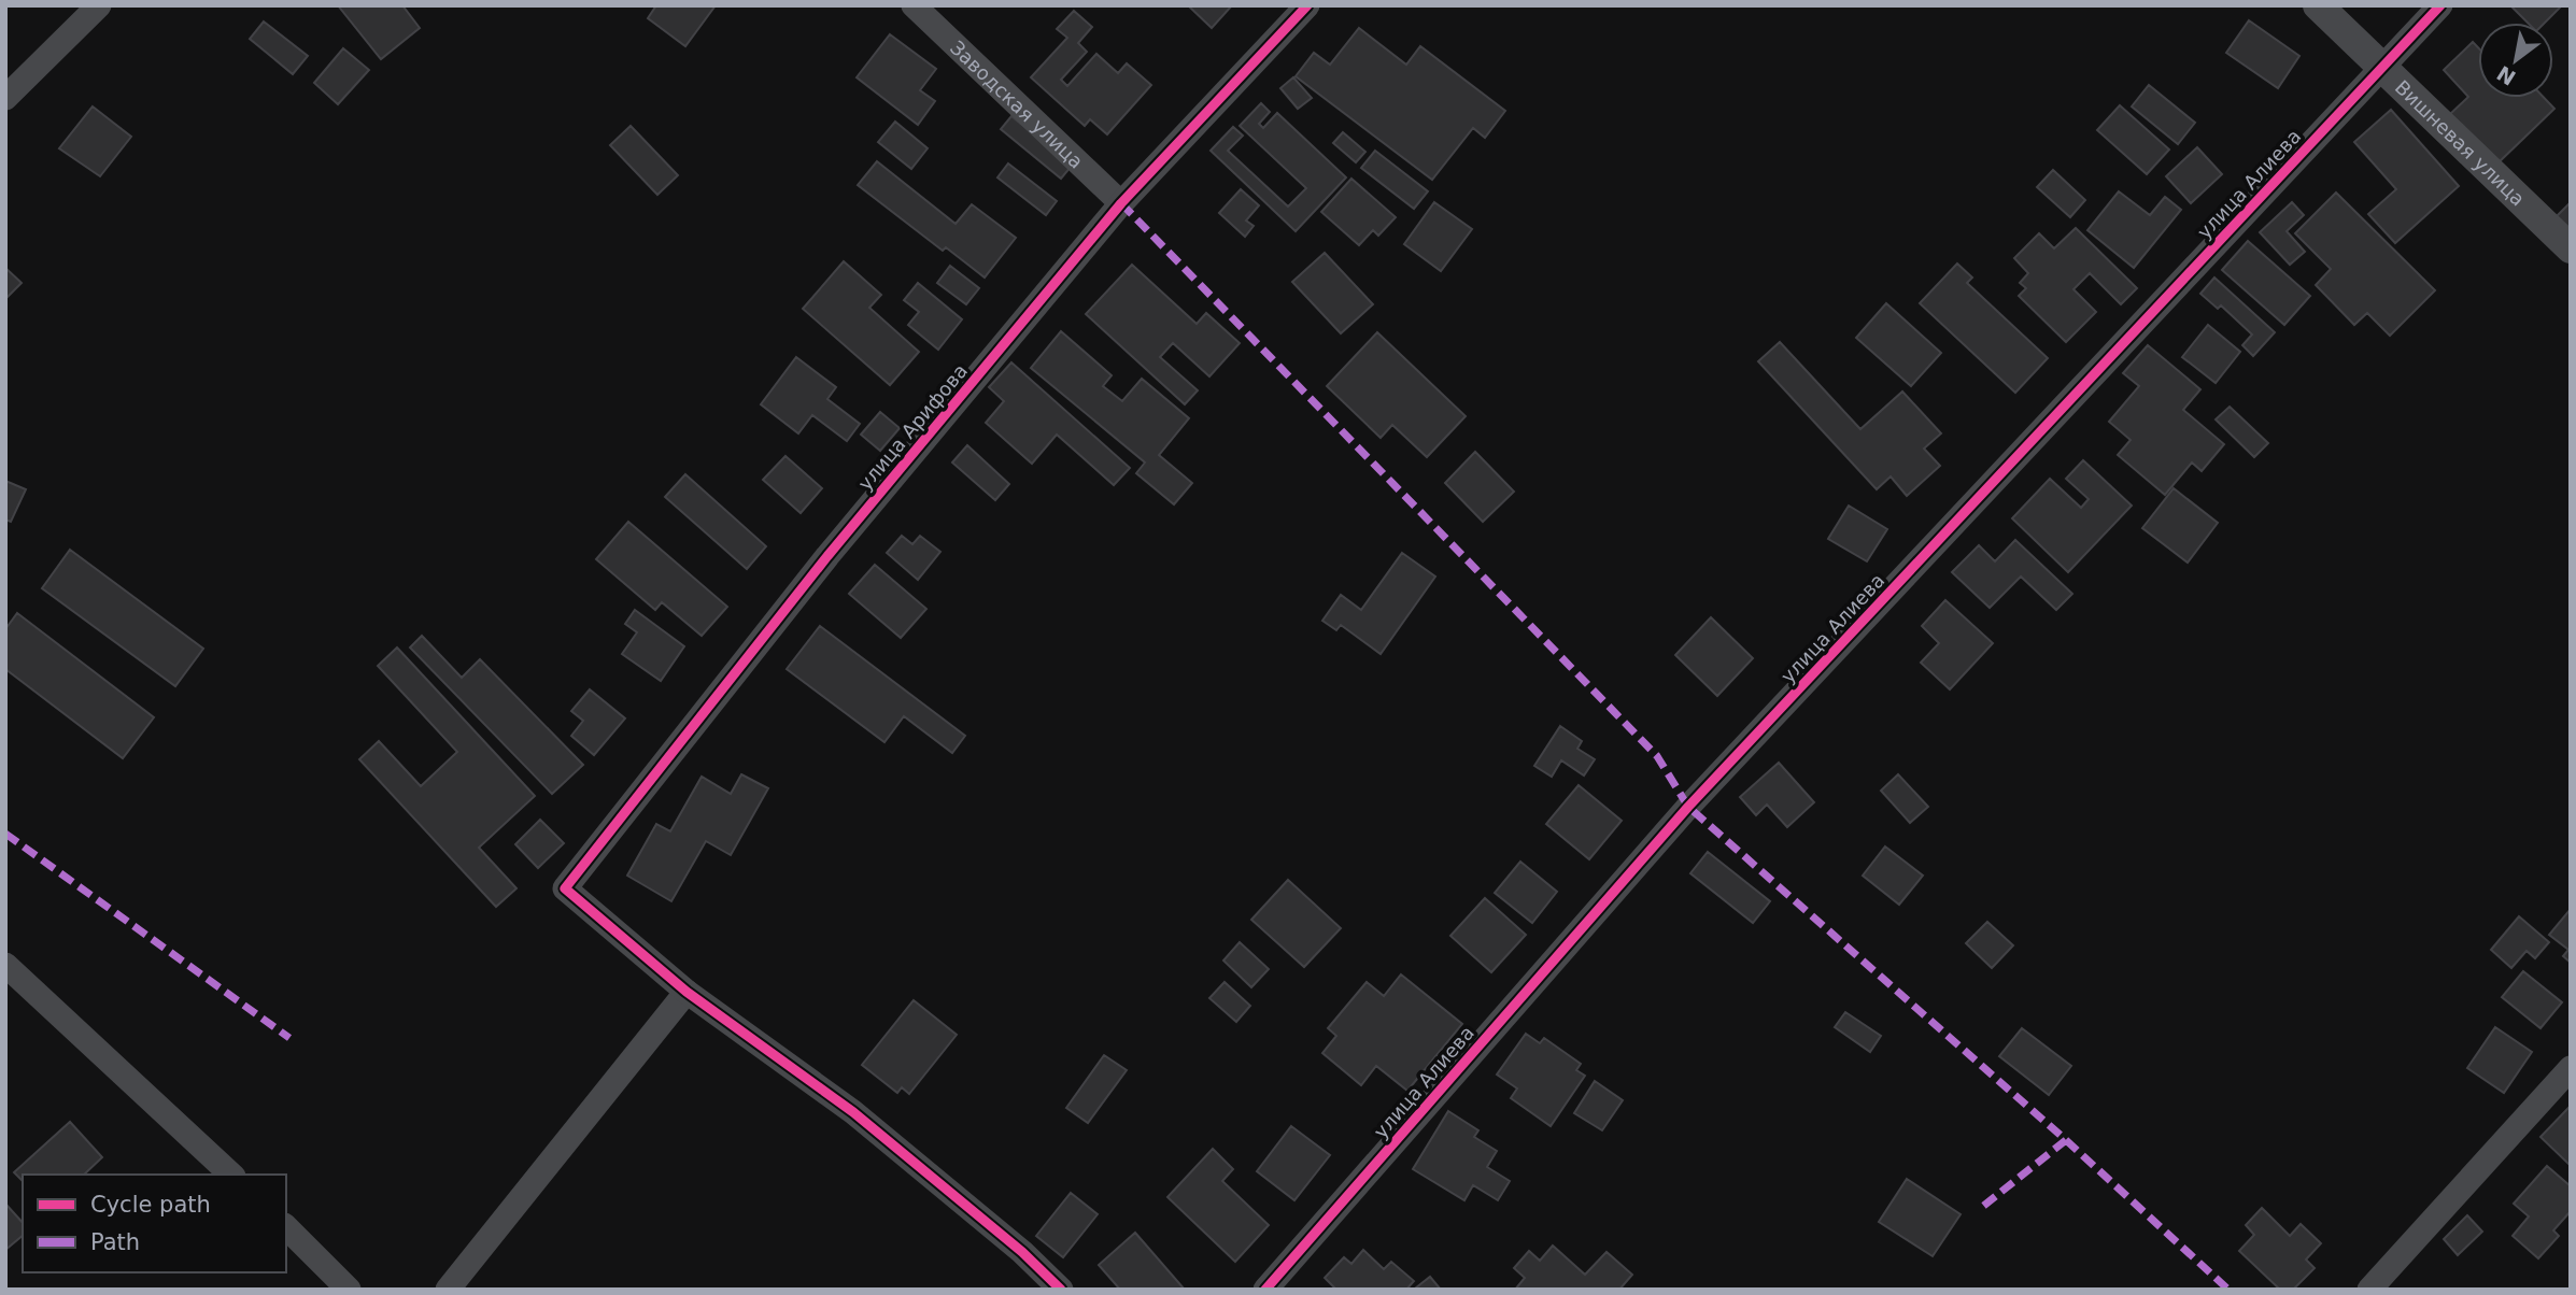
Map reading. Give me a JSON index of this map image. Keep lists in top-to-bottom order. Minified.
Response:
{"streets":{"street":["Заводская улица","Вишневая улица","улица Алиева","улица Арифова"]},"crossings":[["Заводская улица","улица Арифова"],["Вишневая улица","улица Алиева"]],"legend":["Cycle path","Path"],"north":"bottom left"}
